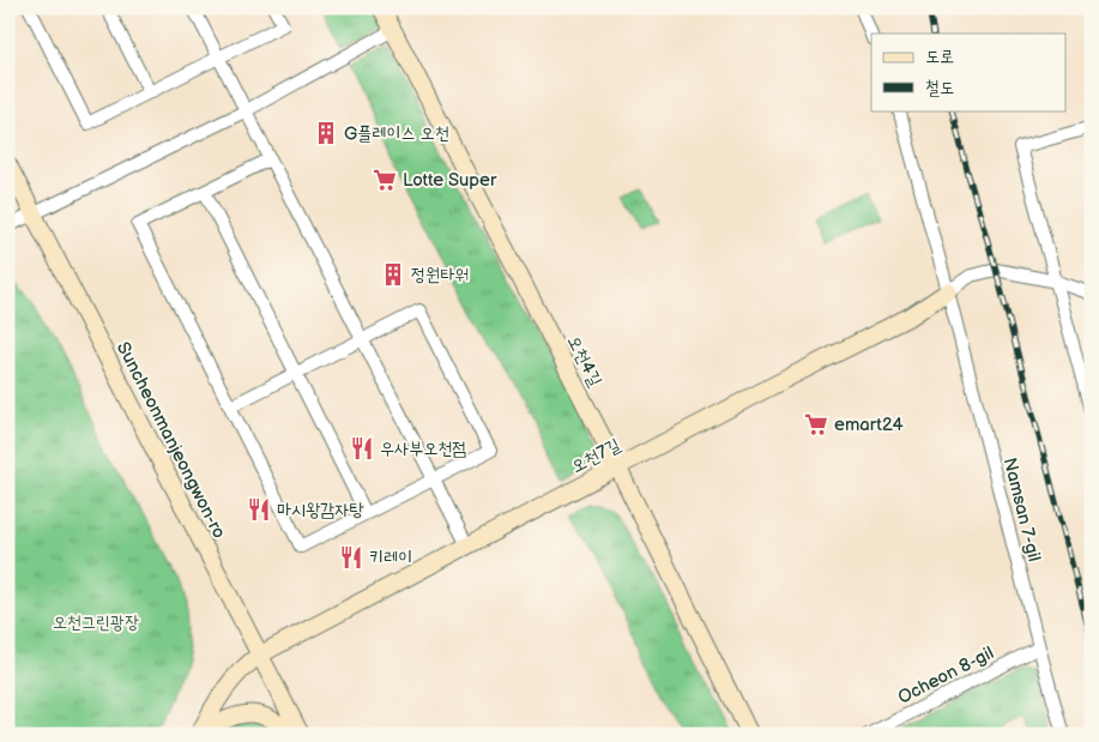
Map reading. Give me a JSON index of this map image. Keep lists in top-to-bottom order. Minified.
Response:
{"streets":{"street":["오천4길","Suncheonmanjeongwon-ro","오천7길","Namsan 7-gil","Ocheon 8-gil"]},"crossings":[["오천4길","오천7길"],["Suncheonmanjeongwon-ro","오천7길"],["오천7길","Namsan 7-gil"],["Namsan 7-gil","Ocheon 8-gil"]],"parks":["오천그린광장"],"places":{"building":["G플레이스 오천","정원타워"],"supermarket":["Lotte Super","emart24"],"restaurant":["우사부오천점","마시왕감자탕","키레이"]},"legend":["도로","철도"]}
